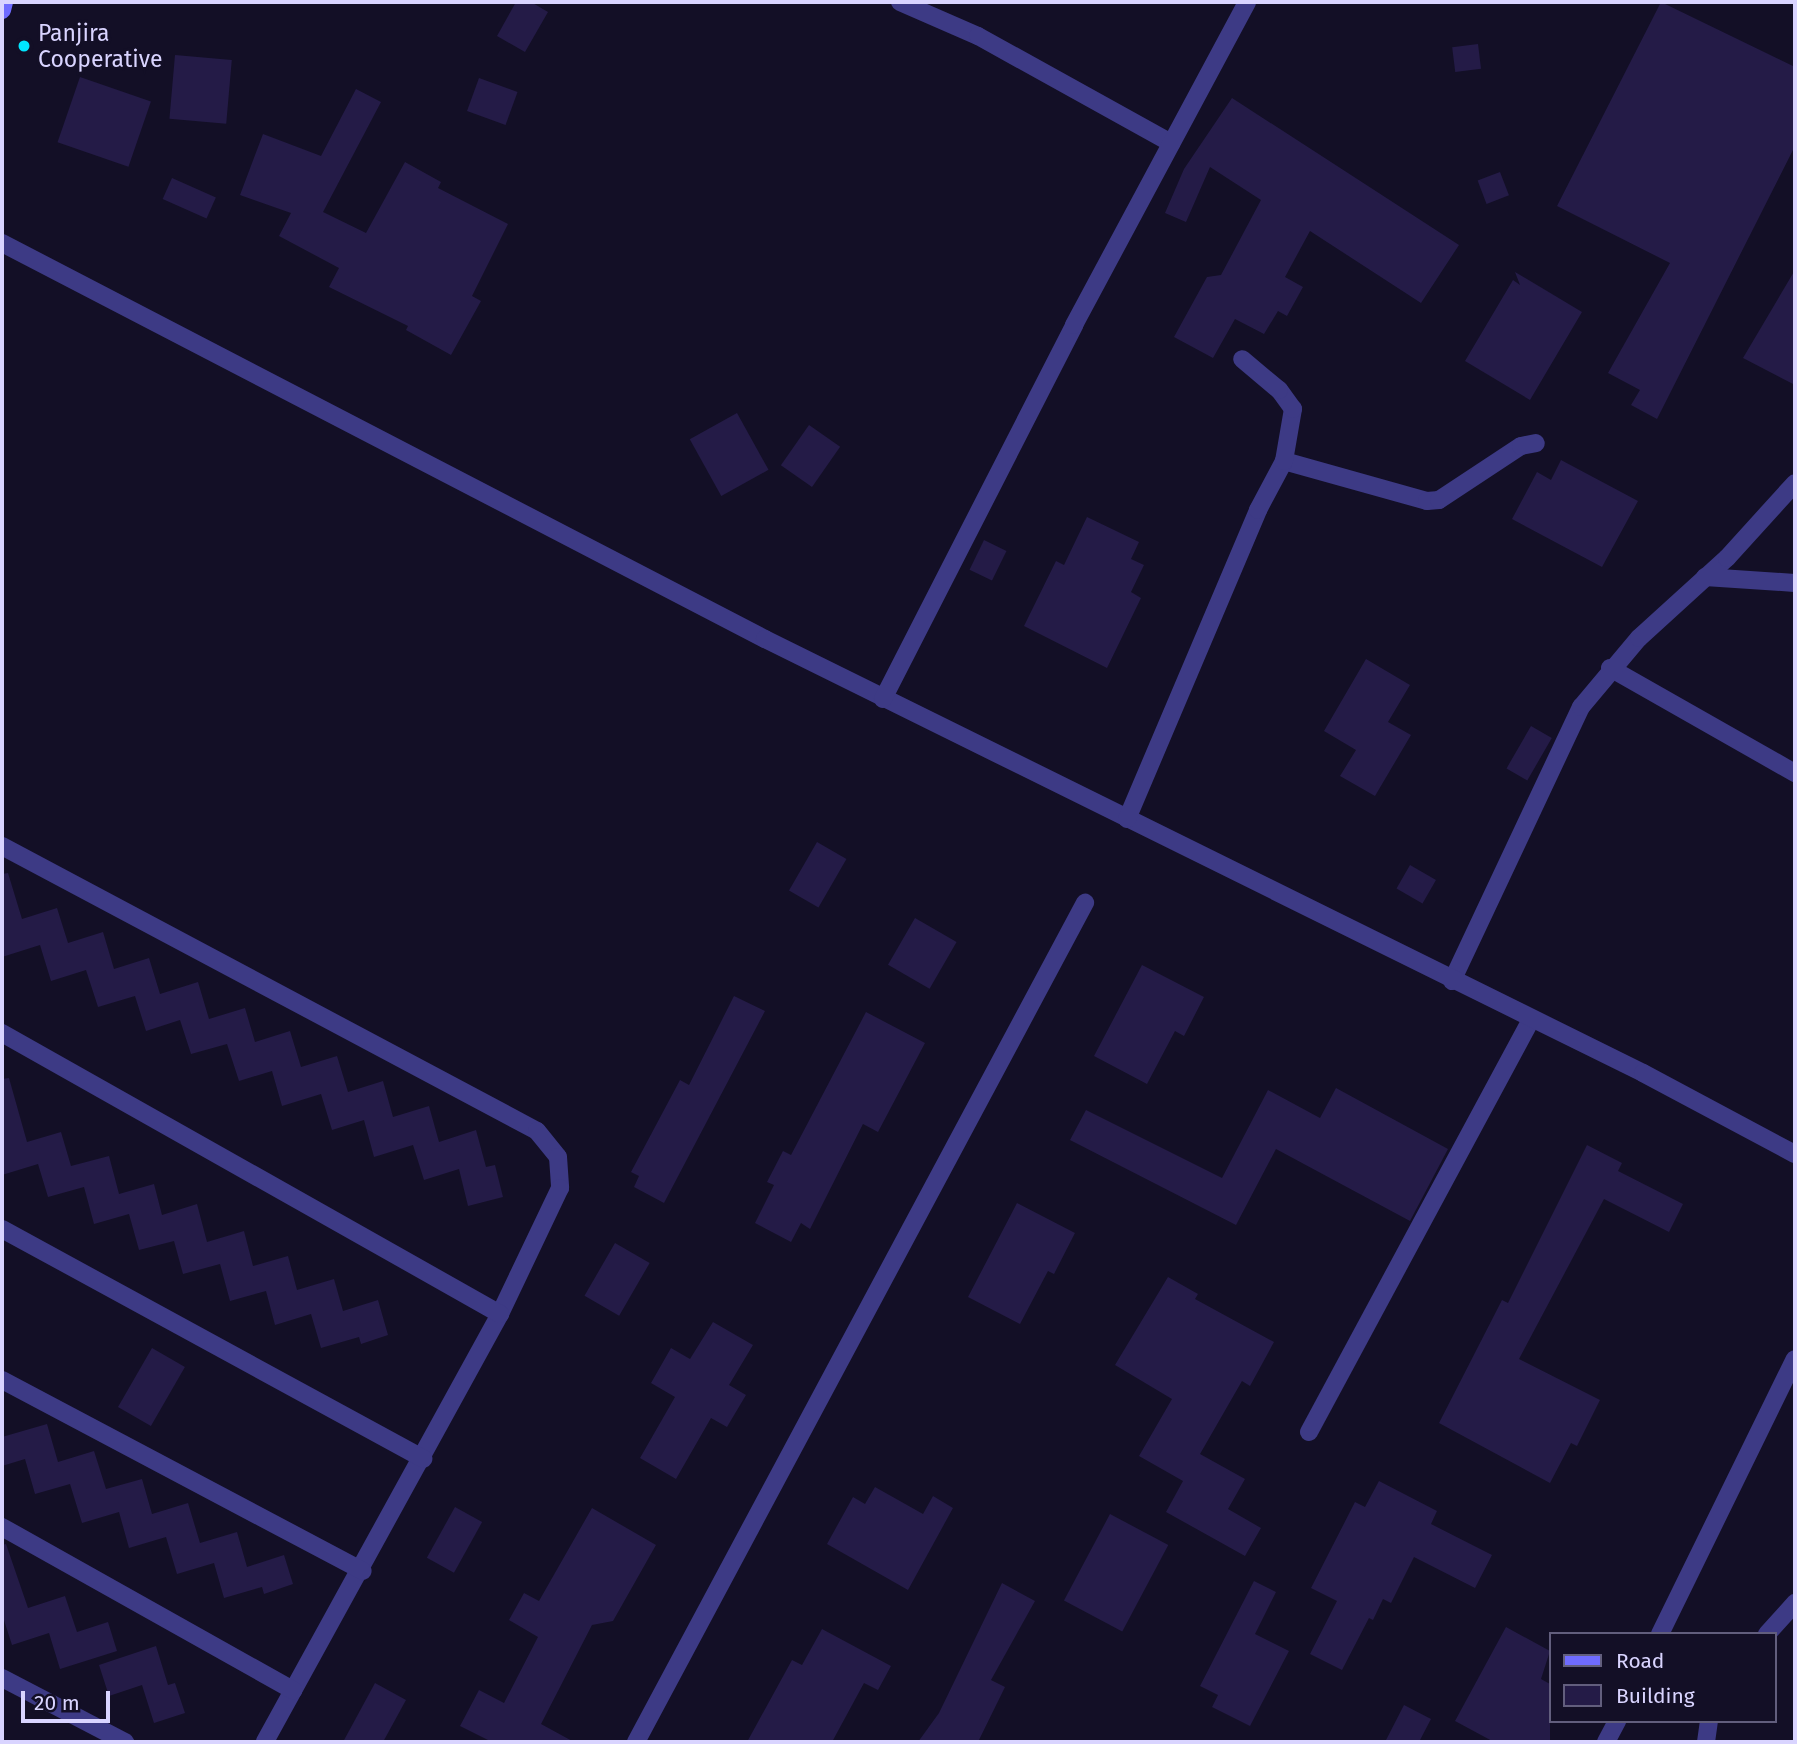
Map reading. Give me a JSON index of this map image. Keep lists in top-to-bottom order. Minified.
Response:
{"places":["Panjira Cooperative"],"legend":["Road","Building"],"scale_bar":"20 m"}
